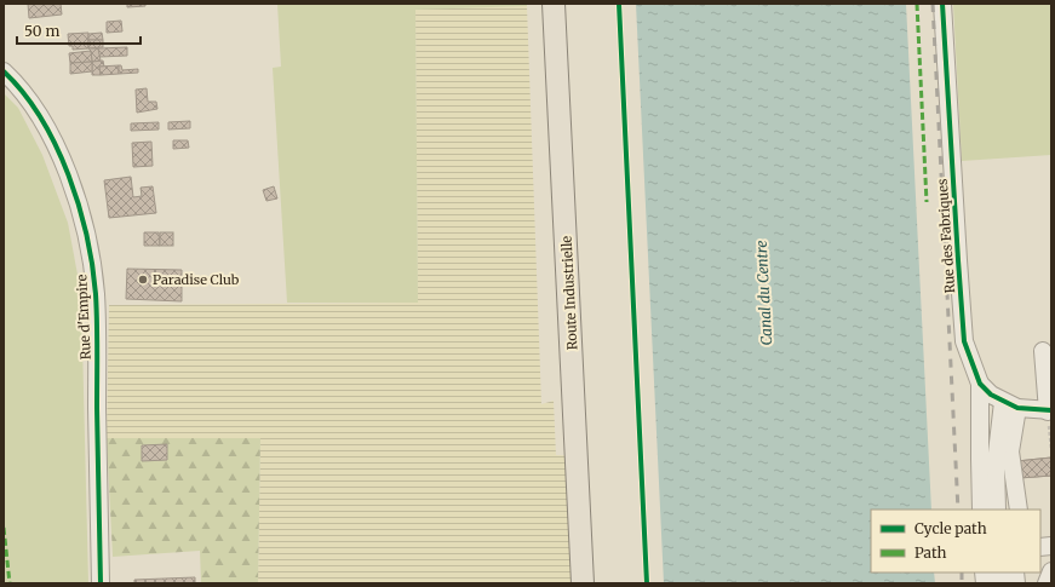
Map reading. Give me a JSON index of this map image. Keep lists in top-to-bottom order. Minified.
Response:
{"streets":{"main road":["Route Industrielle"],"street":["Rue des Fabriques","Rue d'Empire"]},"water":["Canal du Centre"],"places":["Paradise Club"],"legend":["Cycle path","Path"],"scale_bar":"50 m"}
